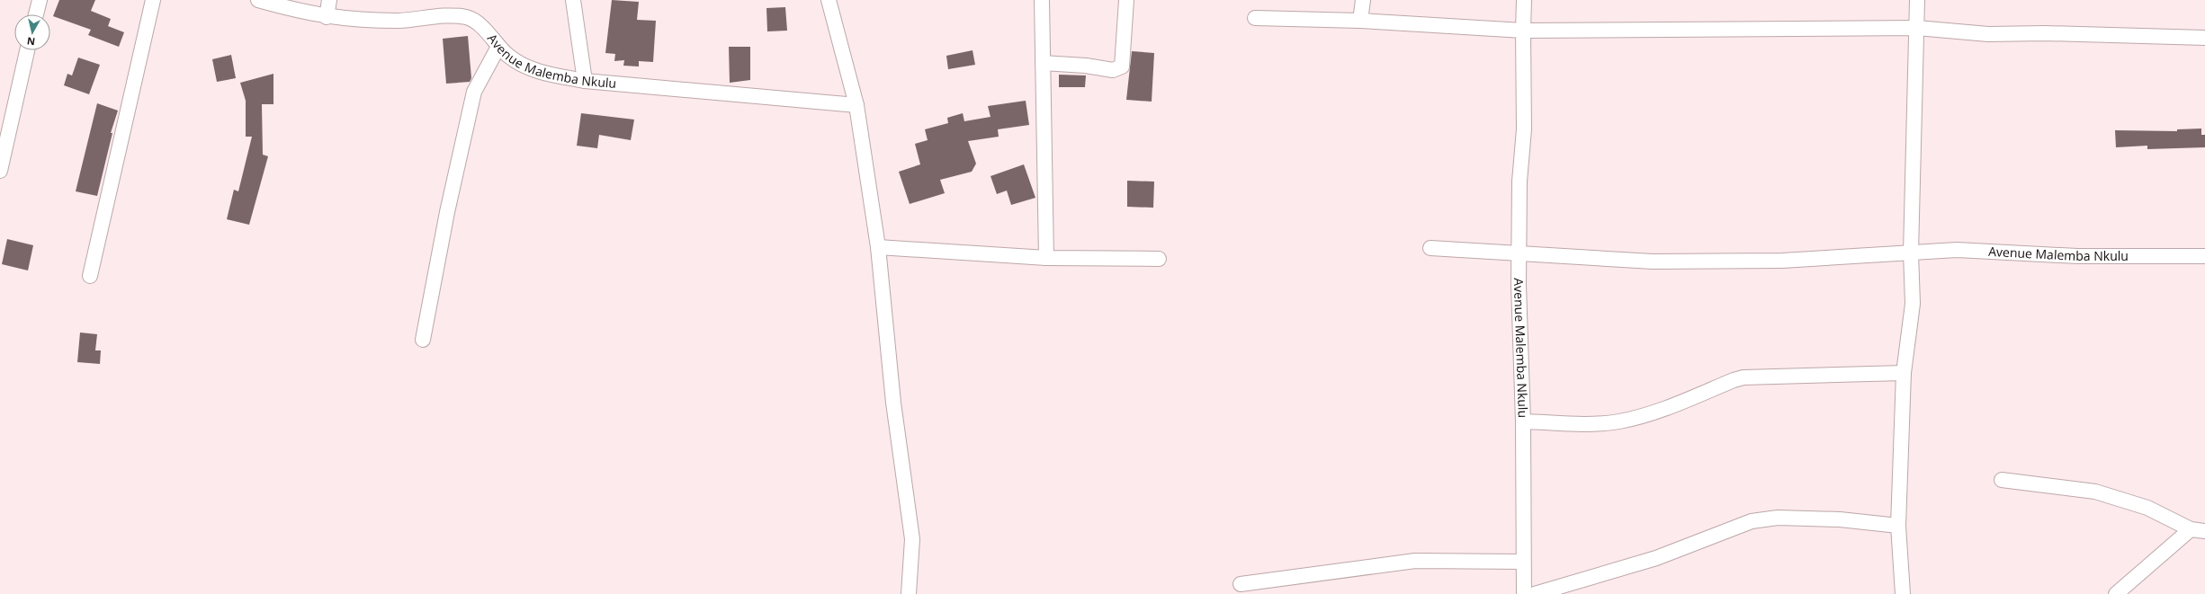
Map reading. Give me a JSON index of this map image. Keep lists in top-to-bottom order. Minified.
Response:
{"streets":{"street":["Avenue Malemba Nkulu"]},"north":"bottom"}
